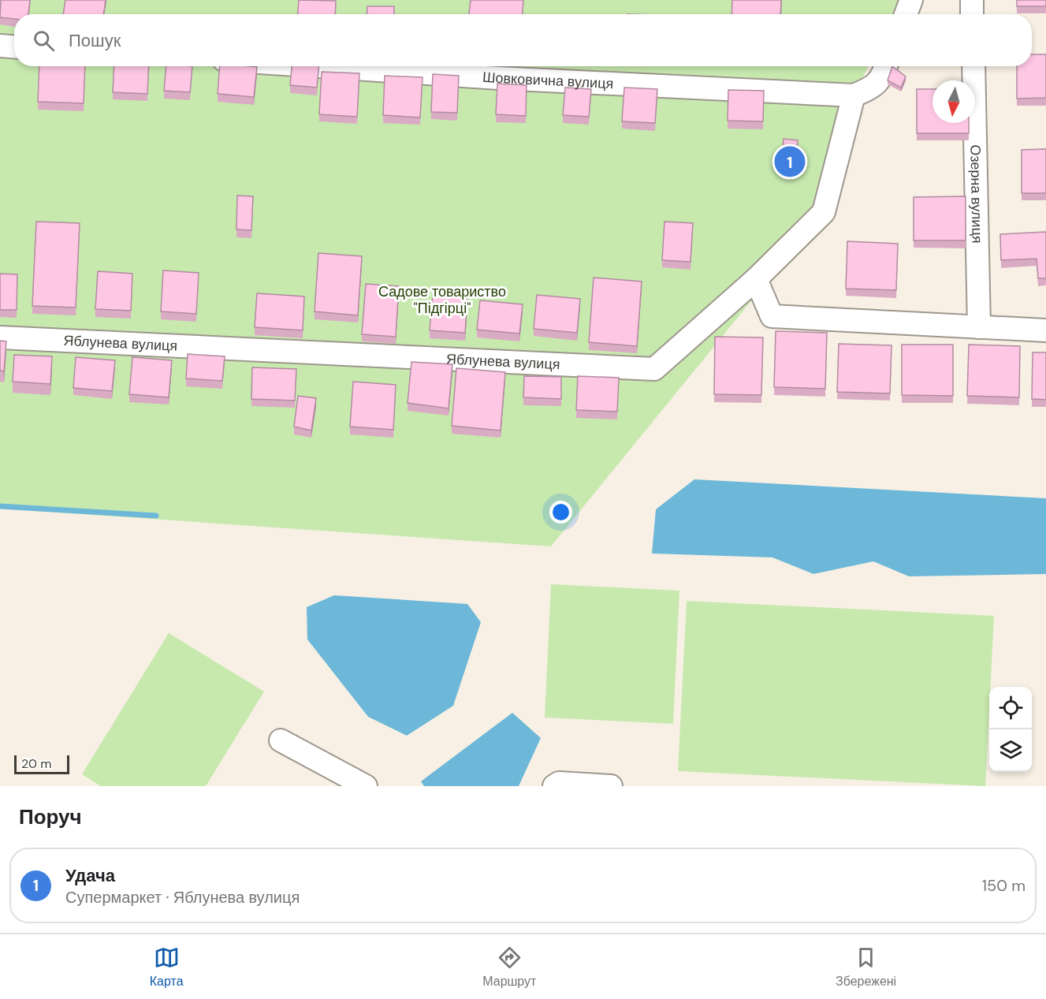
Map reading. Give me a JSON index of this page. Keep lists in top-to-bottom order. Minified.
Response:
{"streets":{"street":["Шовковична вулиця","Озерна вулиця","Яблунева вулиця"]},"crossings":[["Шовковична вулиця","Яблунева вулиця"]],"parks":["Садове товариство \"Підгірці\""],"scale_bar":"20 m","north":"bottom","page":{"search":"Пошук","pins":"1","scale":"20 m","heading":"Поруч","list":[{"mark":"1","name":"Удача","note":"Супермаркет · Яблунева вулиця","value":"150 m"}],"nav":["Карта","Маршрут","Збережені"]}}
